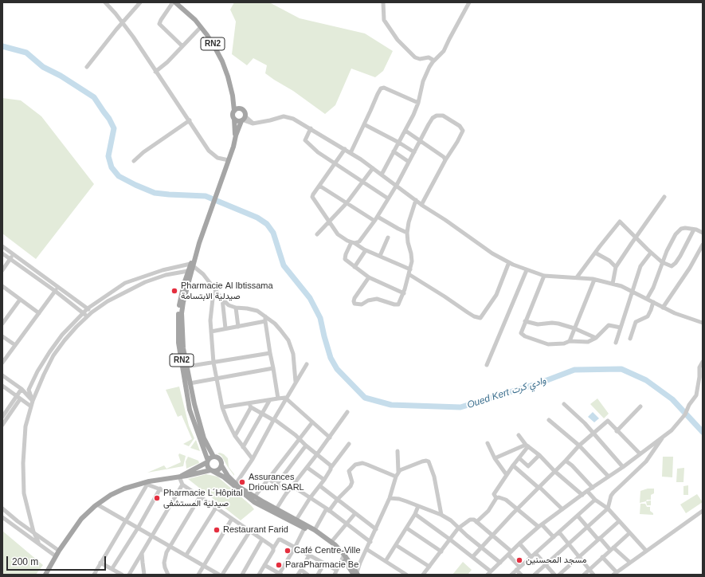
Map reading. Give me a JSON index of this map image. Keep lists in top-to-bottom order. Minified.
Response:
{"streets":{"main road":["RN2"]},"water":["Oued Kert وادي كرت"],"places":["Pharmacie Al Ibtissama صيدلية الابتسامة","Assurances Driouch SARL","Pharmacie L´Hôpital صيدلية المستشفى","Restaurant Farid","Café Centre-Ville","مسجد المحسنين","ParaPharmacie Be"],"scale_bar":"200 m"}
